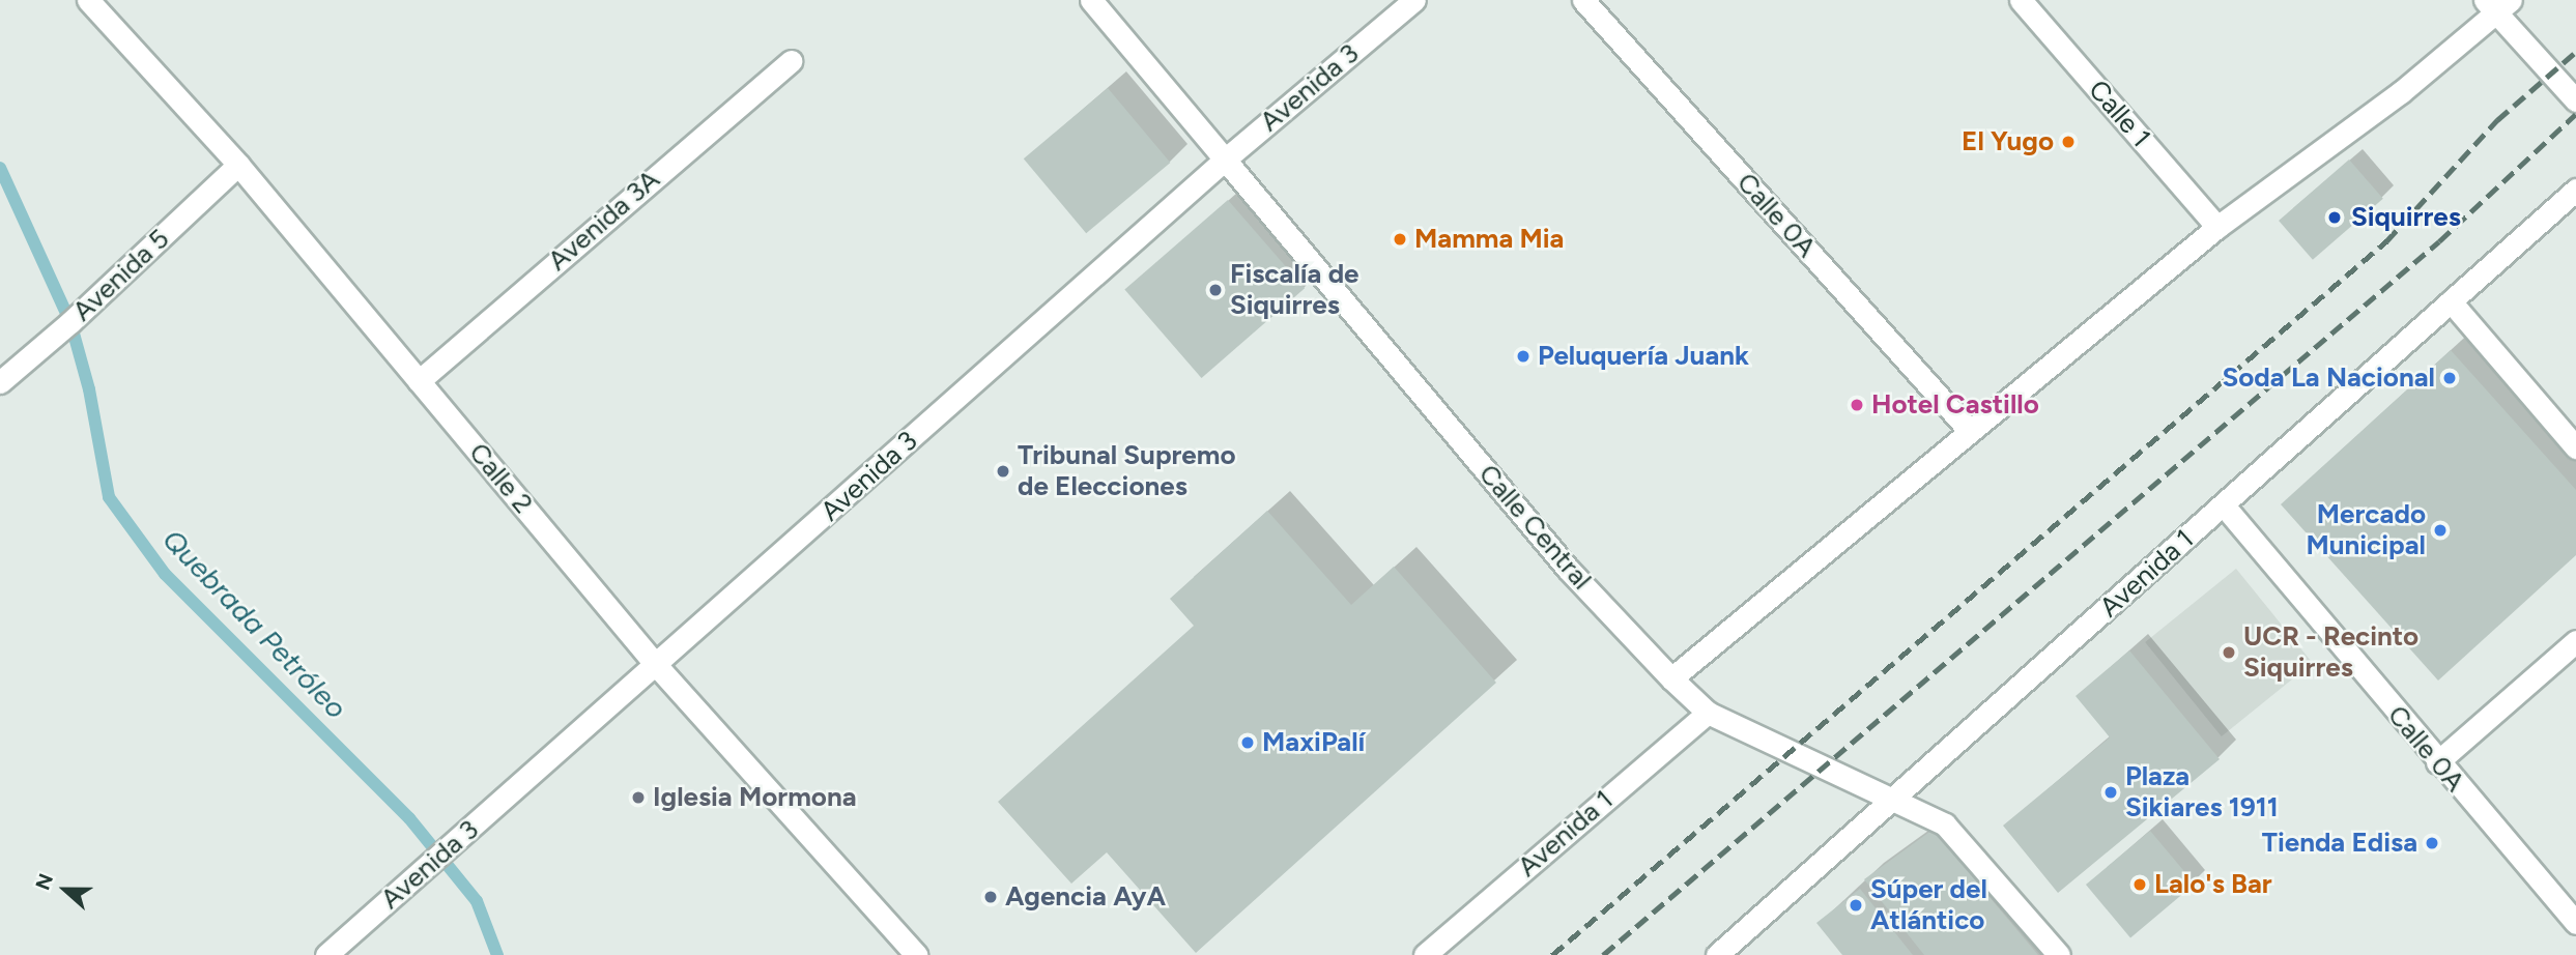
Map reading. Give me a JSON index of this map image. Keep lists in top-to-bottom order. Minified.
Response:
{"streets":{"street":["Avenida 3","Calle 1","Calle 0A","Avenida 3A","Avenida 5","Calle 2","Calle Central","Avenida 1"]},"crossings":[["Avenida 3","Calle 2"],["Avenida 3","Calle Central"],["Calle 0A","Avenida 1"],["Avenida 3A","Calle 2"],["Avenida 5","Calle 2"],["Calle Central","Avenida 1"]],"water":["Quebrada Petróleo"],"places":["El Yugo","Siquirres","Mamma Mia","Fiscalía de Siquirres","Peluquería Juank","Soda La Nacional","Hotel Castillo","Tribunal Supremo de Elecciones","Mercado Municipal","UCR - Recinto Siquirres","MaxiPalí","Plaza Sikiares 1911","Iglesia Mormona","Tienda Edisa","Lalo's Bar","Agencia AyA","Súper del Atlántico"],"north":"left"}
